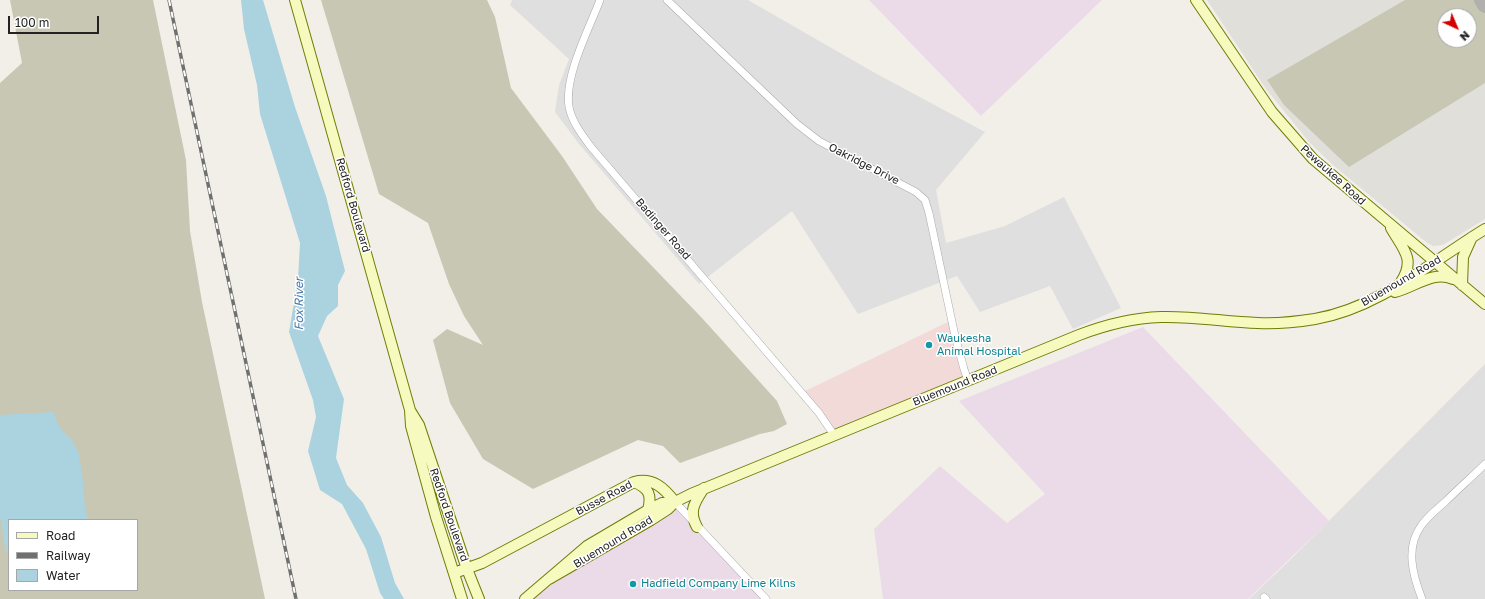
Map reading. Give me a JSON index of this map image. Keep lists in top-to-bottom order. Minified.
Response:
{"streets":{"main road":["Pewaukee Road","Redford Boulevard","Bluemound Road","Busse Road"],"street":["Oakridge Drive","Badinger Road"]},"crossings":[["Oakridge Drive","Bluemound Road"],["Pewaukee Road","Bluemound Road"],["Redford Boulevard","Busse Road"],["Badinger Road","Bluemound Road"],["Bluemound Road","Busse Road"]],"water":["Fox River"],"places":["Waukesha Animal Hospital","Hadfield Company Lime Kilns"],"legend":["Road","Railway","Water"],"scale_bar":"100 m","north":"bottom right"}
